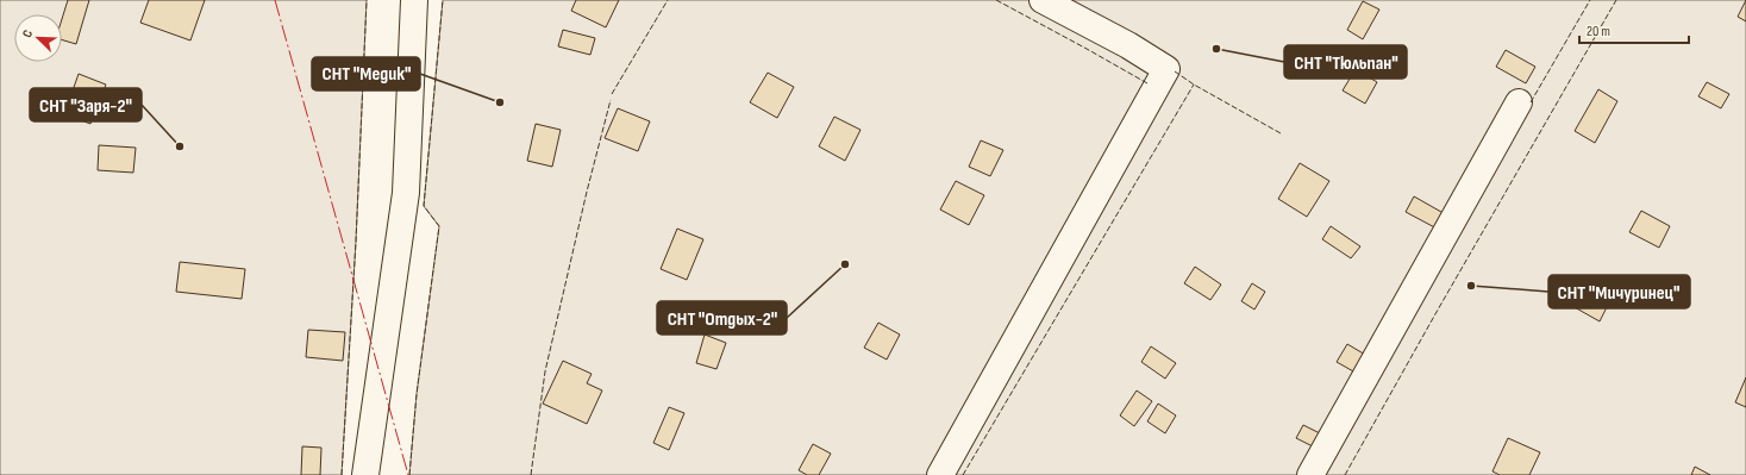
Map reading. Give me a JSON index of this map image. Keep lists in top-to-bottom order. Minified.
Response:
{"places":["СНТ \"Тюльпан\"","СНТ \"Медик\"","СНТ \"Заря-2\"","СНТ \"Отдых-2\"","СНТ \"Мичуринец\""],"scale_bar":"20 m","north":"top left"}
